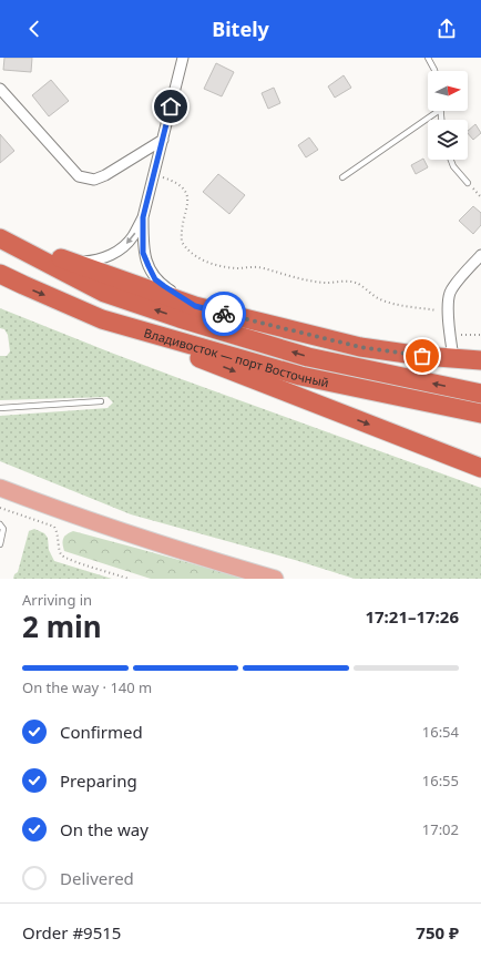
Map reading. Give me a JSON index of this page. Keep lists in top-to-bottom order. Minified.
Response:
{"streets":{"highway":["Владивосток — порт Восточный"]},"north":"right","page":{"header":"Bitely","heading":["2 min","Arriving in","17:21–17:26"],"panel":["Order #9515","750 ₽"],"bar":"On the way · 140 m","list":[["Confirmed","16:54"],["Preparing","16:55"],["On the way","17:02"],"Delivered"]}}
